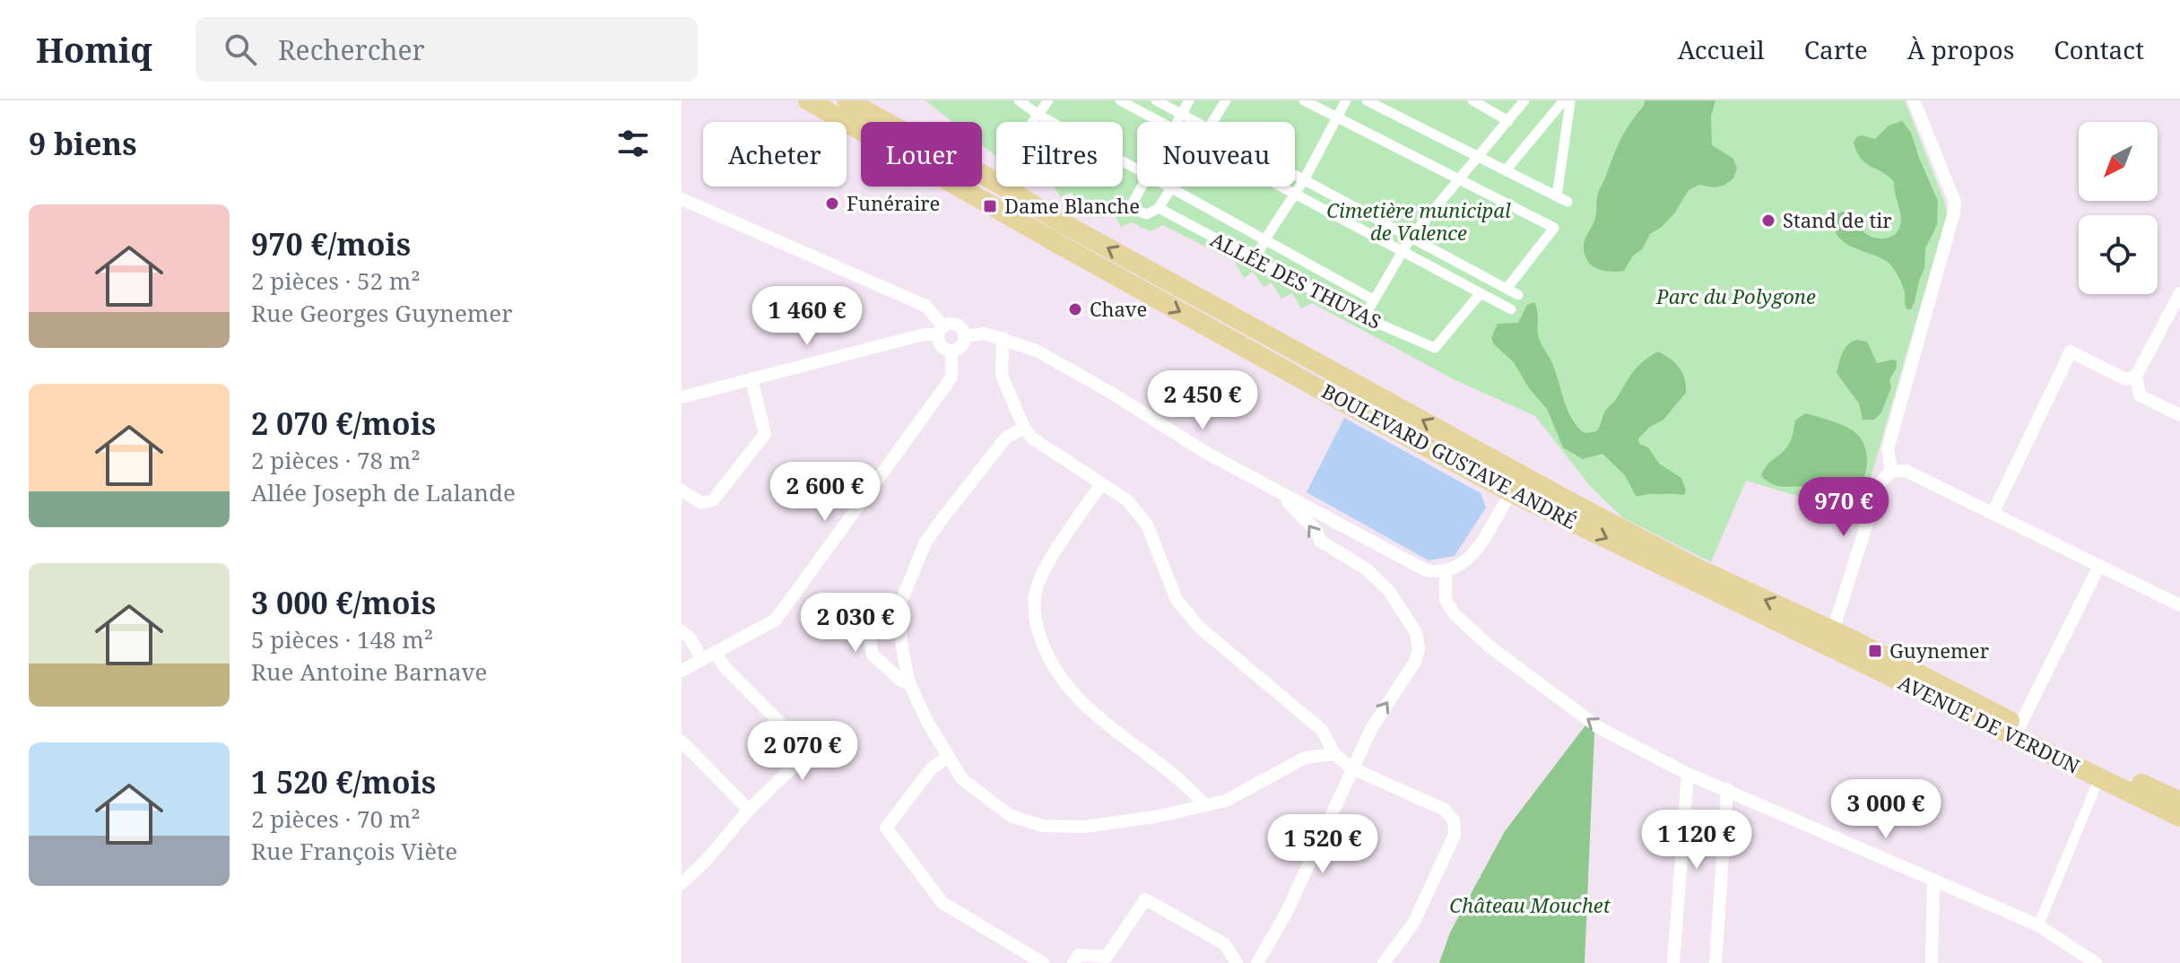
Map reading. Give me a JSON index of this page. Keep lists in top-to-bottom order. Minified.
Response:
{"streets":{"main road":["BOULEVARD GUSTAVE ANDRÉ","AVENUE DE VERDUN"],"street":["ALLÉE DES THUYAS"]},"crossings":[["BOULEVARD GUSTAVE ANDRÉ","AVENUE DE VERDUN"]],"parks":["Cimetière municipal de Valence","Parc du Polygone","Château Mouchet"],"places":{"other":["Funéraire","Stand de tir","Chave"],"transit":["Dame Blanche","Guynemer"]},"north":"bottom left","page":{"header":"Homiq","search":"Rechercher","nav":["Accueil","Carte","À propos","Contact"],"heading":"9 biens","chip":["Acheter","Louer","Filtres","Nouveau"],"list":[{"name":"970 €/mois","note":"2 pièces · 52 m² · Rue Georges Guynemer"},{"name":"2 070 €/mois","note":"2 pièces · 78 m² · Allée Joseph de Lalande"},{"name":"3 000 €/mois","note":"5 pièces · 148 m² · Rue Antoine Barnave"},{"name":"1 520 €/mois","note":"2 pièces · 70 m² · Rue François Viète"}],"price":["1 460 €","2 450 €","2 600 €","970 €","2 030 €","2 070 €","3 000 €","1 120 €","1 520 €"]}}
